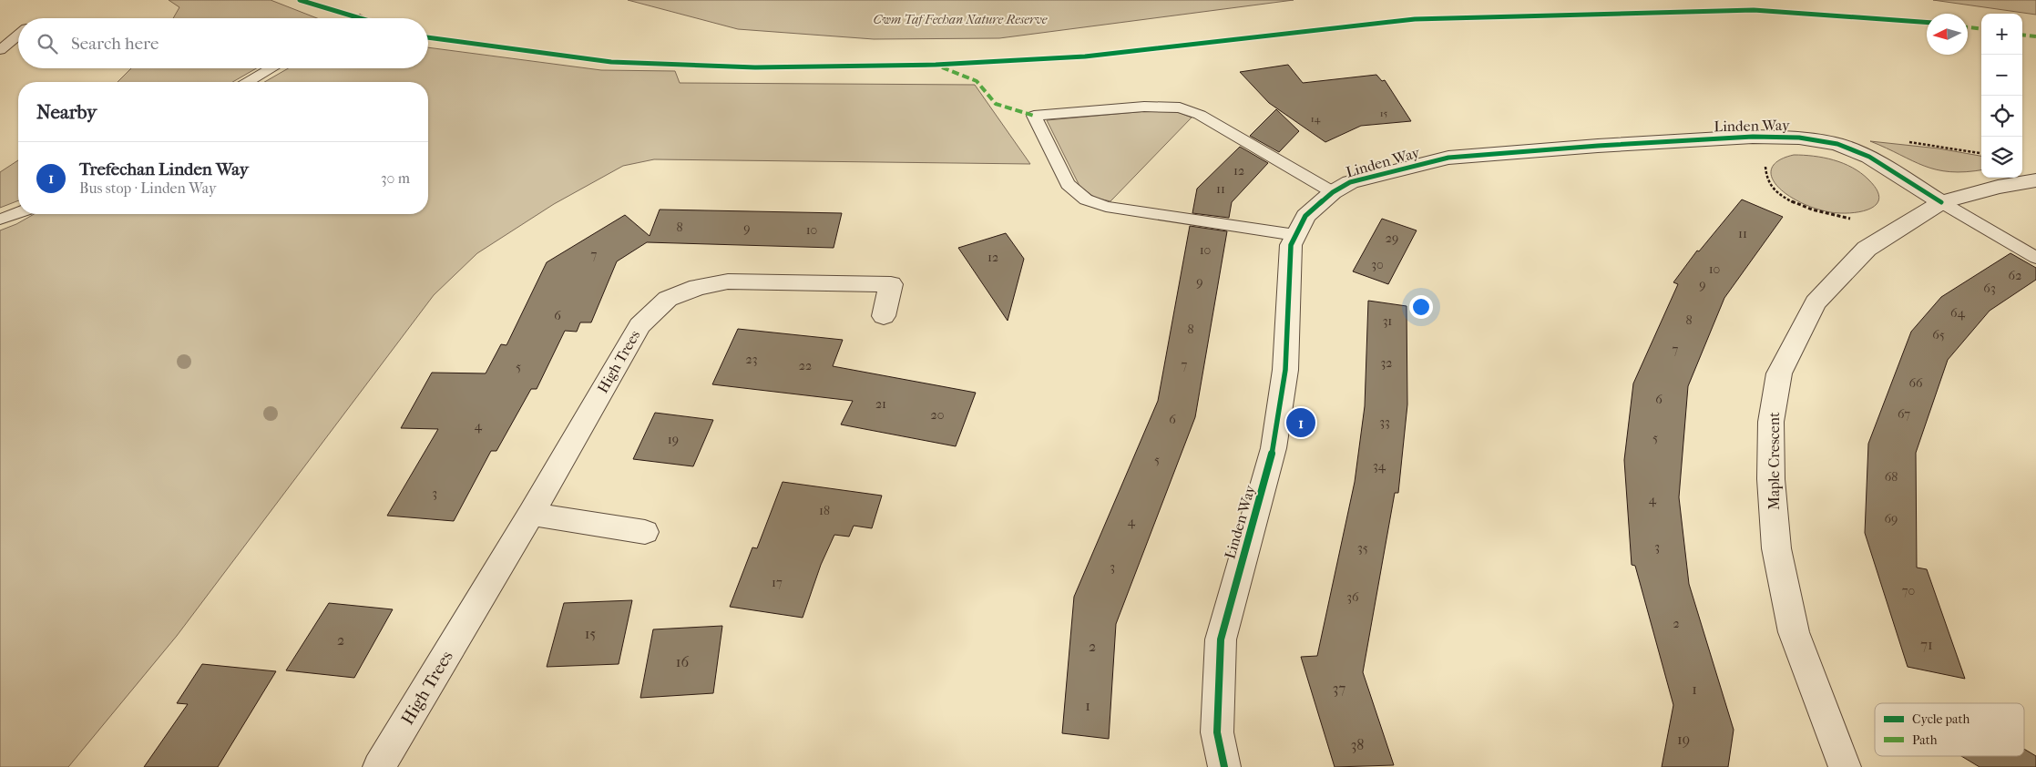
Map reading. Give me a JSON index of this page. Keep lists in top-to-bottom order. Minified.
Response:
{"streets":{"street":["Linden Way","High Trees","Maple Crescent"]},"crossings":[["Linden Way","Maple Crescent"]],"parks":["Cwm Taf Fechan Nature Reserve"],"house_numbers":["15","14","12","11","8","9","10","11","29","10","7","12","30","10","62","9","9","63","64","6","8","31","8","65","7","23","32","7","22","5","66","6","21","67","20","6","33","4","5","19","5","34","68","3","4","18","69","4","3","35","3","17","70","36","2","15","2","71","2","16","37","1","1","19","38"],"legend":["Cycle path","Path"],"north":"left","page":{"map_buttons":["+","−"],"search":"Search here","heading":"Nearby","list":[{"mark":"1","name":"Trefechan Linden Way","note":"Bus stop · Linden Way","value":"30 m"}],"pins":"1"}}
